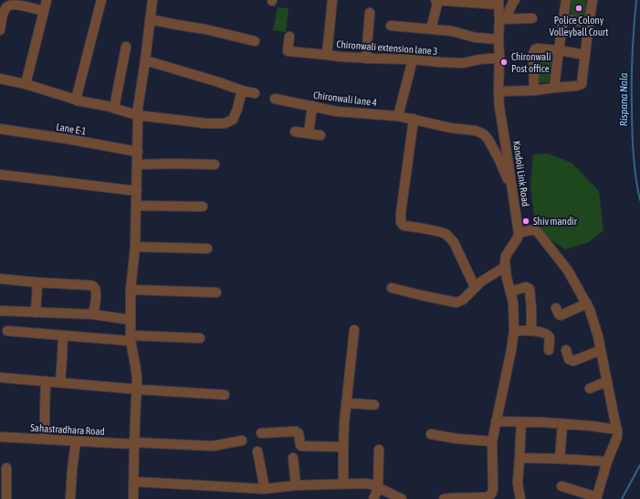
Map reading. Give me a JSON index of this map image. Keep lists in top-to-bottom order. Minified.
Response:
{"streets":{"street":["Chironwali extension lane 3","Chironwali lane 4","Lane E-1","Kandoli Link Road","Sahastradhara Road"]},"crossings":[["Chironwali extension lane 3","Kandoli Link Road"],["Chironwali lane 4","Kandoli Link Road"]],"water":["Rispana Nala"],"places":["Police Colony Volleyball Court","Chironwali Post office","Shiv mandir"]}
